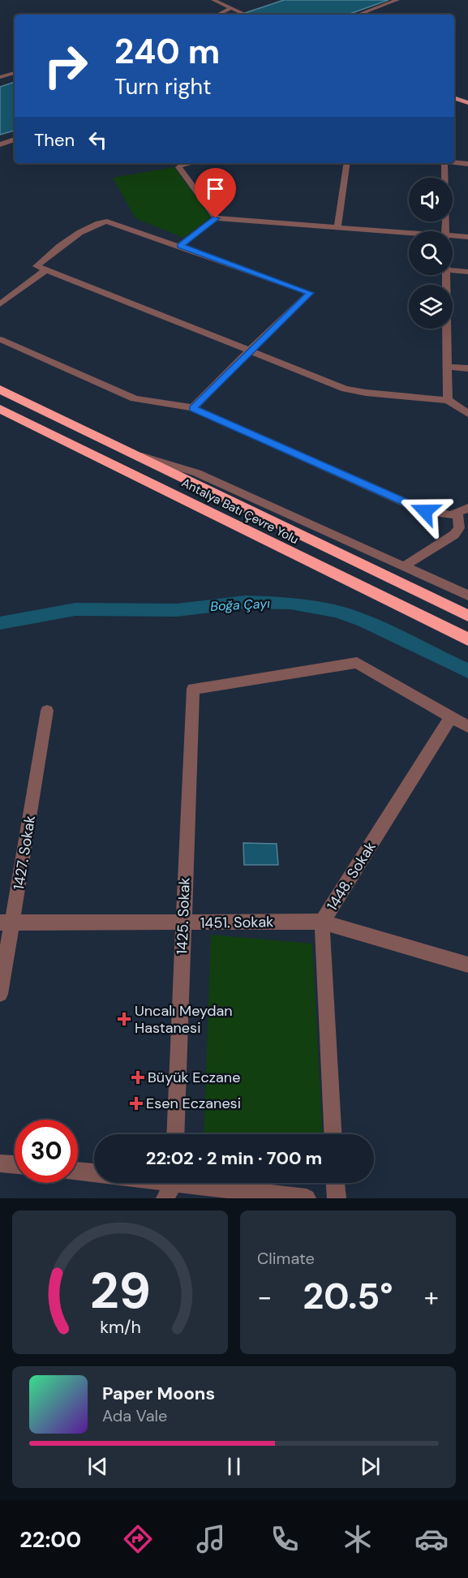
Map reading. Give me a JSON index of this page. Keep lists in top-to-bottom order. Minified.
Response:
{"streets":{"highway":["Antalya Batı Çevre Yolu"],"street":["1427. Sokak","1448. Sokak","1425. Sokak","1451. Sokak"]},"crossings":[["1427. Sokak","1451. Sokak"],["1448. Sokak","1425. Sokak"],["1448. Sokak","1451. Sokak"],["1425. Sokak","1451. Sokak"]],"water":["Boğa Çayı"],"places":{"health":["Uncalı Meydan Hastanesi","Büyük Eczane","Esen Eczanesi"]},"page":{"turn":["240 m","Turn right"],"then":"Then","limit":"30","trip":"22:02 · 2 min · 700 m","tile":"Climate","heat":["−","20.5°","+"],"song":["Paper Moons","Ada Vale"],"tabs":"22:00","gauge":["29","km/h"]}}
